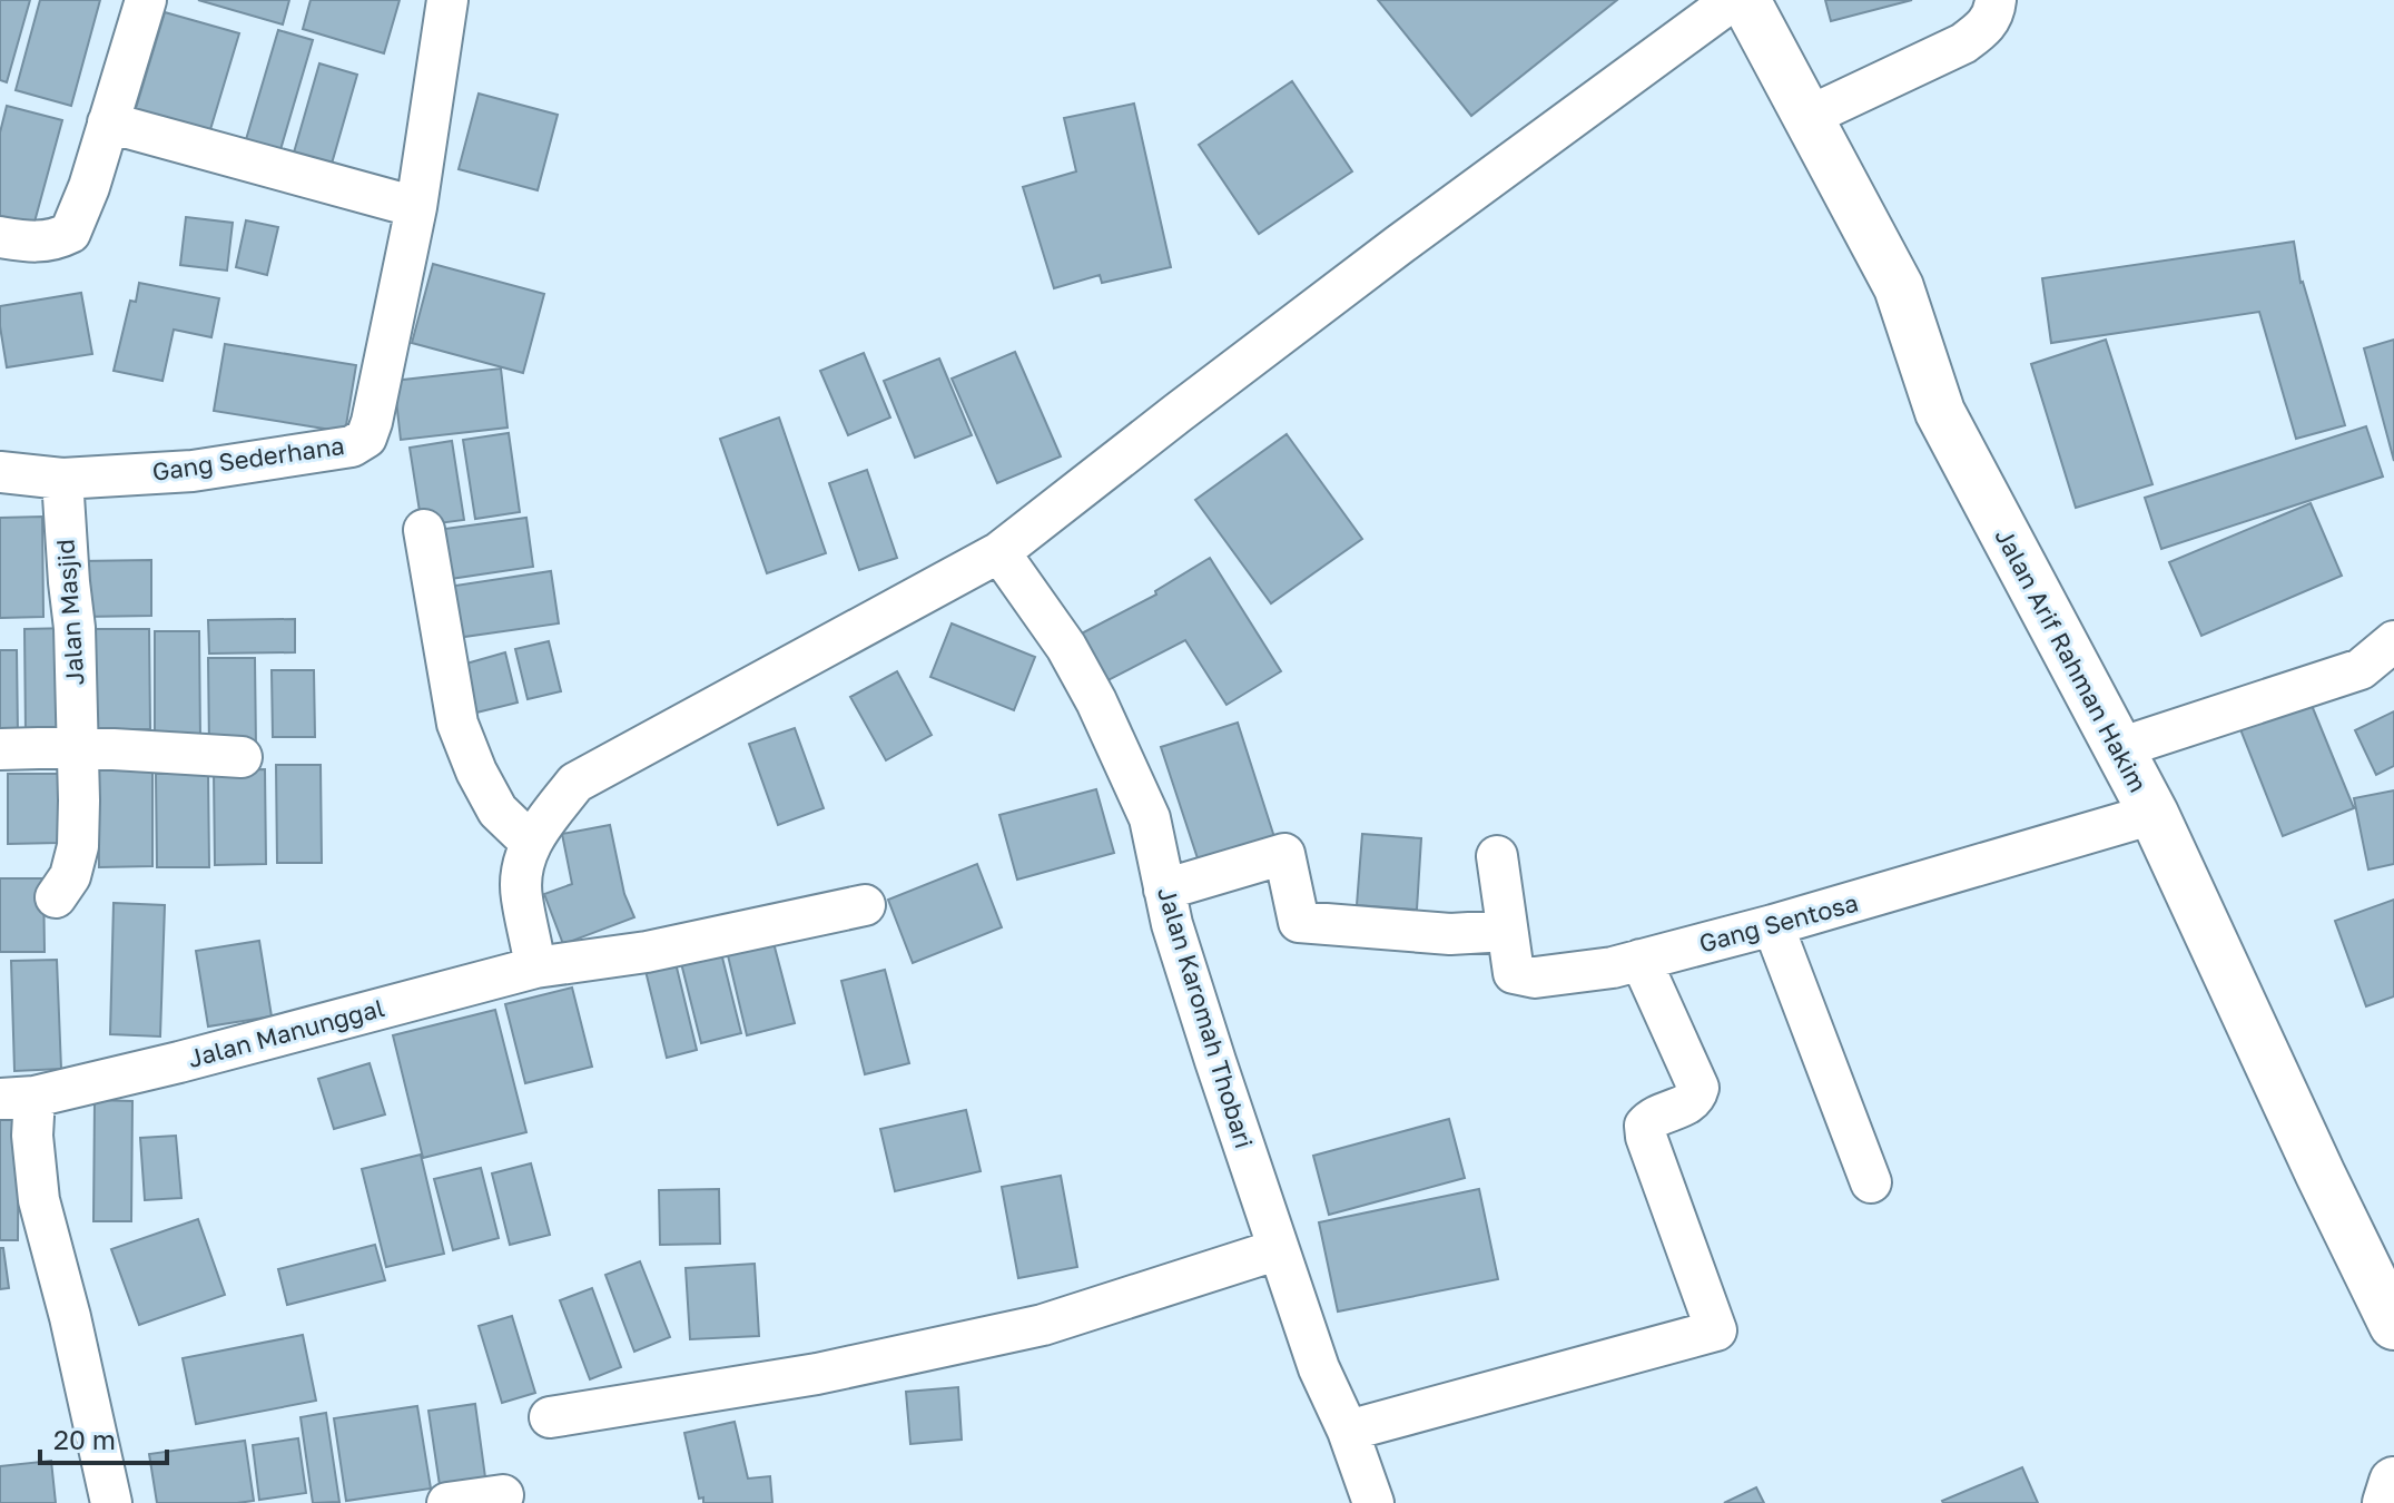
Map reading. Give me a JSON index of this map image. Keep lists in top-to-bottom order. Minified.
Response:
{"streets":{"street":["Gang Sederhana","Jalan Masjid","Jalan Arif Rahman Hakim","Gang Sentosa","Jalan Karomah Thobari","Jalan Manunggal"]},"crossings":[["Gang Sederhana","Jalan Masjid"],["Jalan Arif Rahman Hakim","Gang Sentosa"]],"scale_bar":"20 m"}
